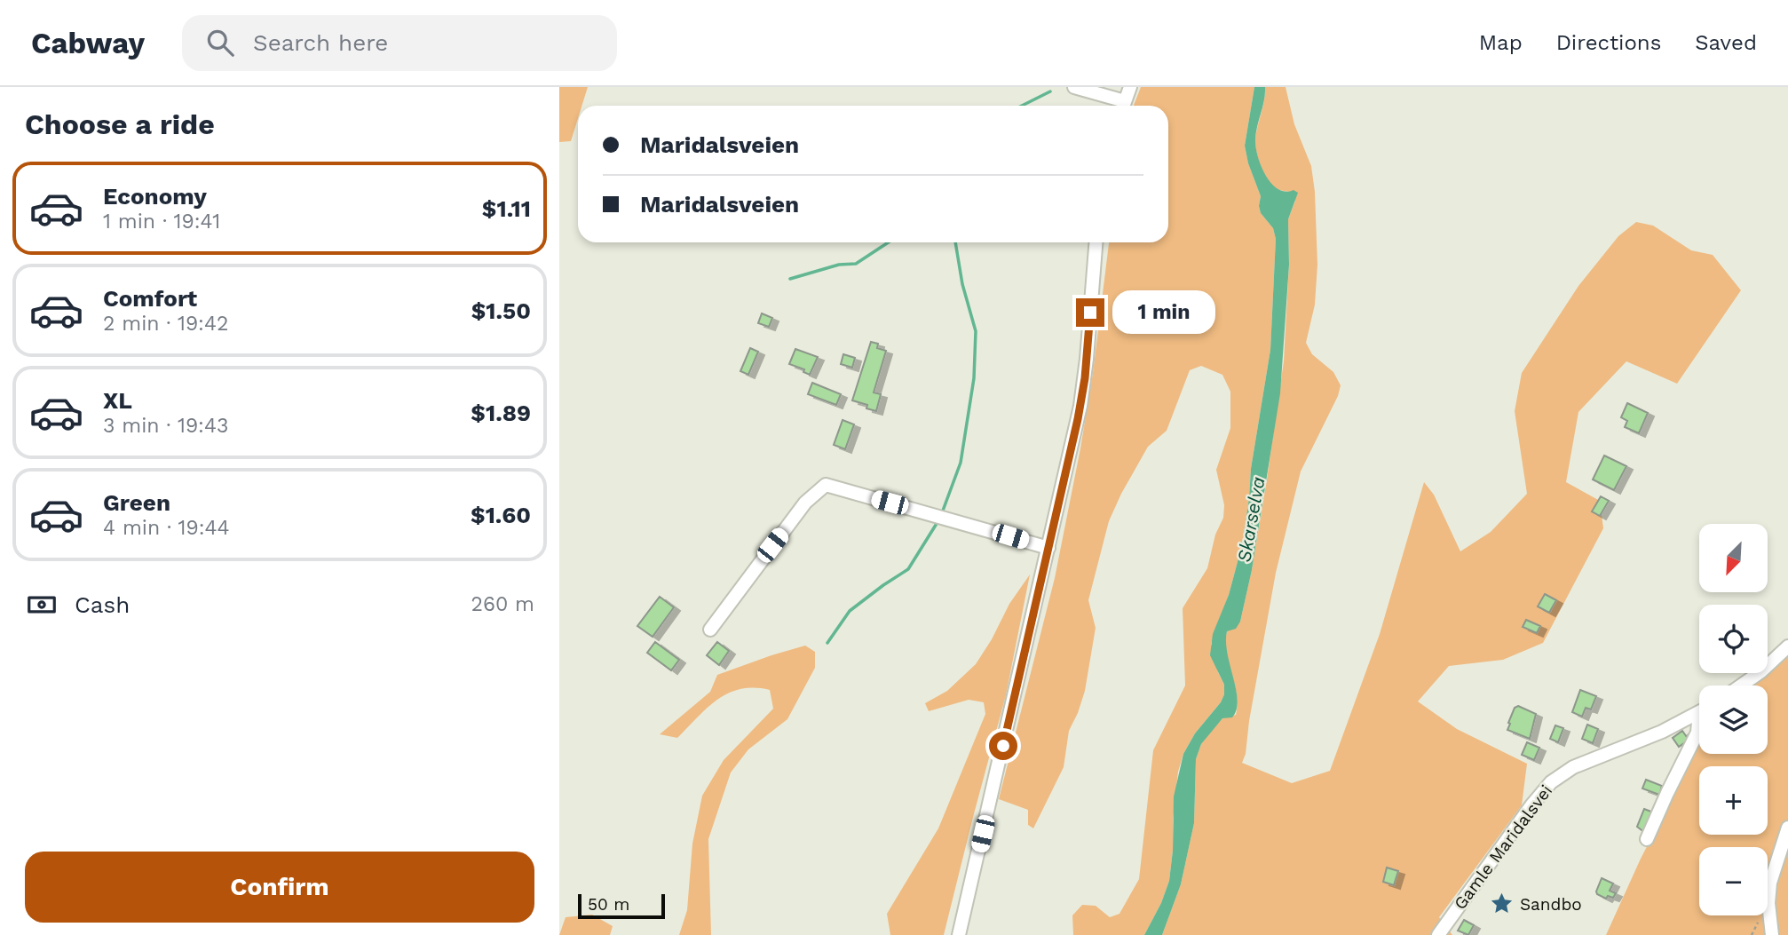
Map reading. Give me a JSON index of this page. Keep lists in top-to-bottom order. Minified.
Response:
{"streets":{"street":["Gamle Maridalsvei"]},"water":["Skarselva"],"places":{"place":["Sandbo"]},"scale_bar":"50 m","north":"bottom left","page":{"header":"Cabway","search":"Search here","nav":["Map","Directions","Saved"],"heading":"Choose a ride","banner":["Maridalsveien","Maridalsveien"],"list":[{"name":"Economy","note":"1 min · 19:41","value":"$1.11"},{"name":"Comfort","note":"2 min · 19:42","value":"$1.50"},{"name":"XL","note":"3 min · 19:43","value":"$1.89"},{"name":"Green","note":"4 min · 19:44","value":"$1.60"}],"bubble":"1 min","map_buttons":["+","−"],"pay":["Cash","260 m"],"buttons":"Confirm","scale":"50 m"}}
